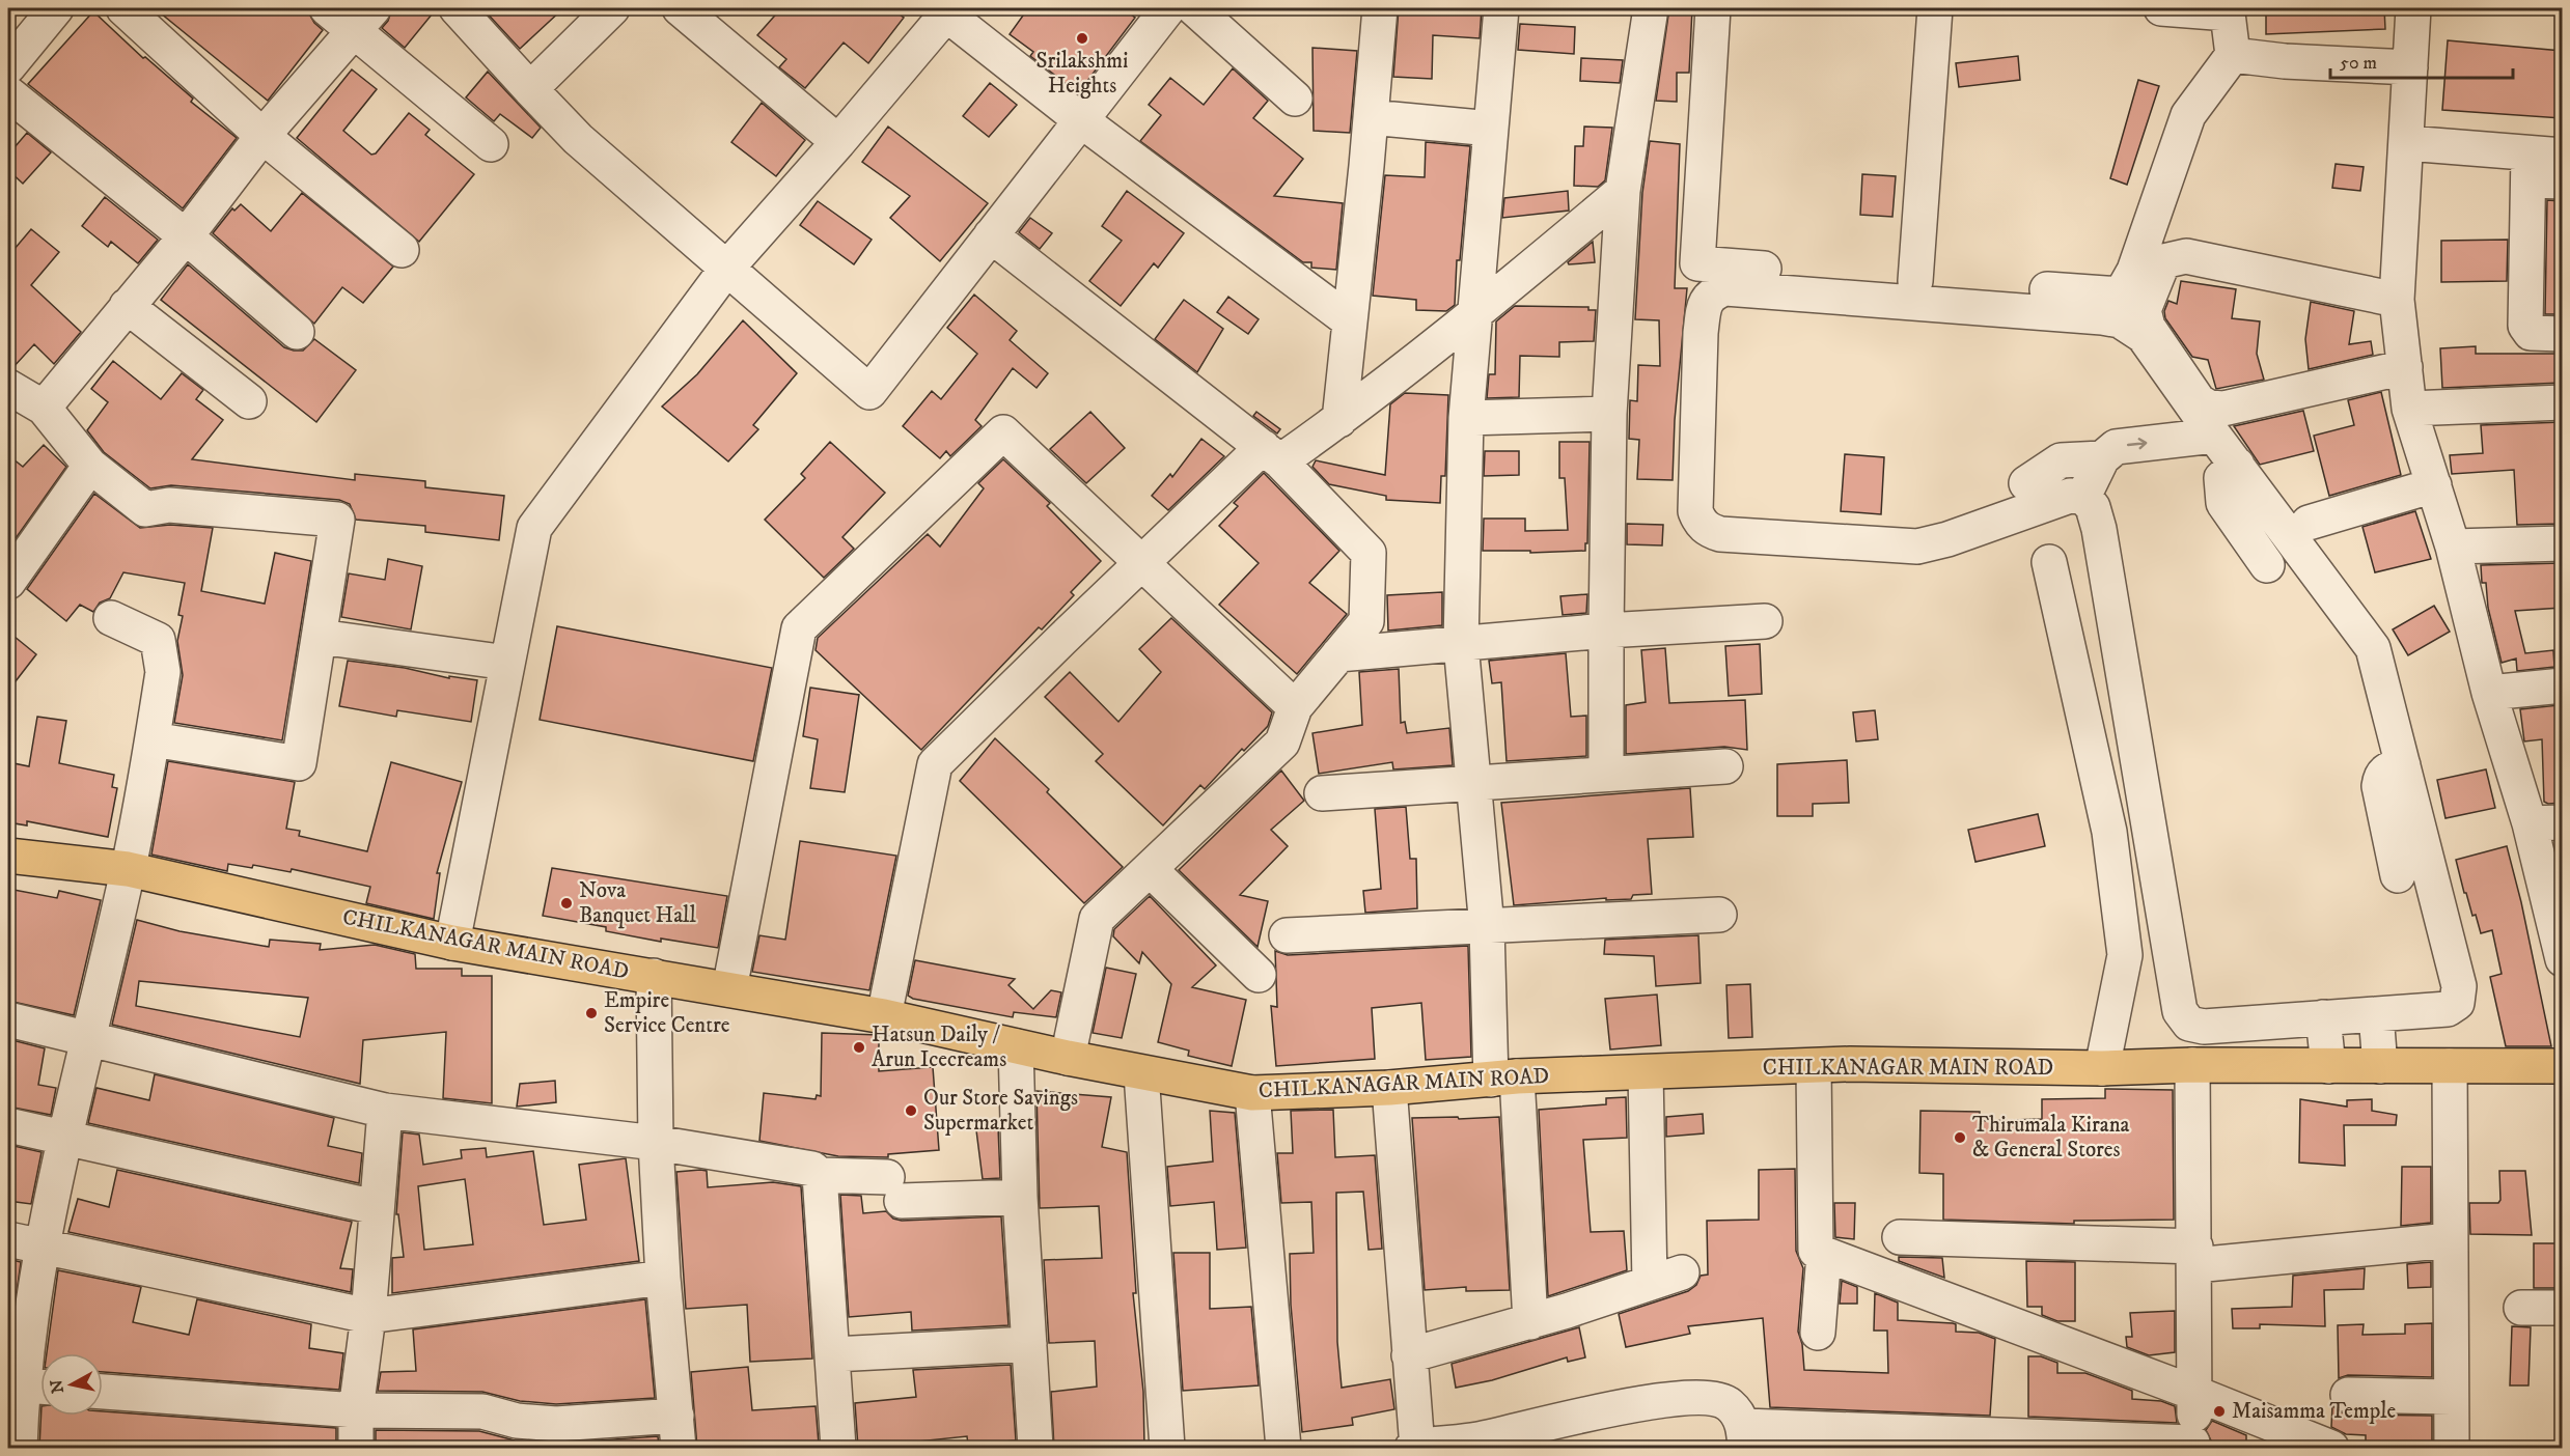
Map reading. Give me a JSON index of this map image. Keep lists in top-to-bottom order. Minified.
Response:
{"streets":{"main road":["CHILKANAGAR MAIN ROAD"]},"places":["Srilakshmi Heights","Nova Banquet Hall","Empire Service Centre","Hatsun Daily / Arun Icecreams","Our Store Savings Supermarket","Thirumala Kirana & General Stores","Maisamma Temple"],"scale_bar":"50 m","north":"left"}
